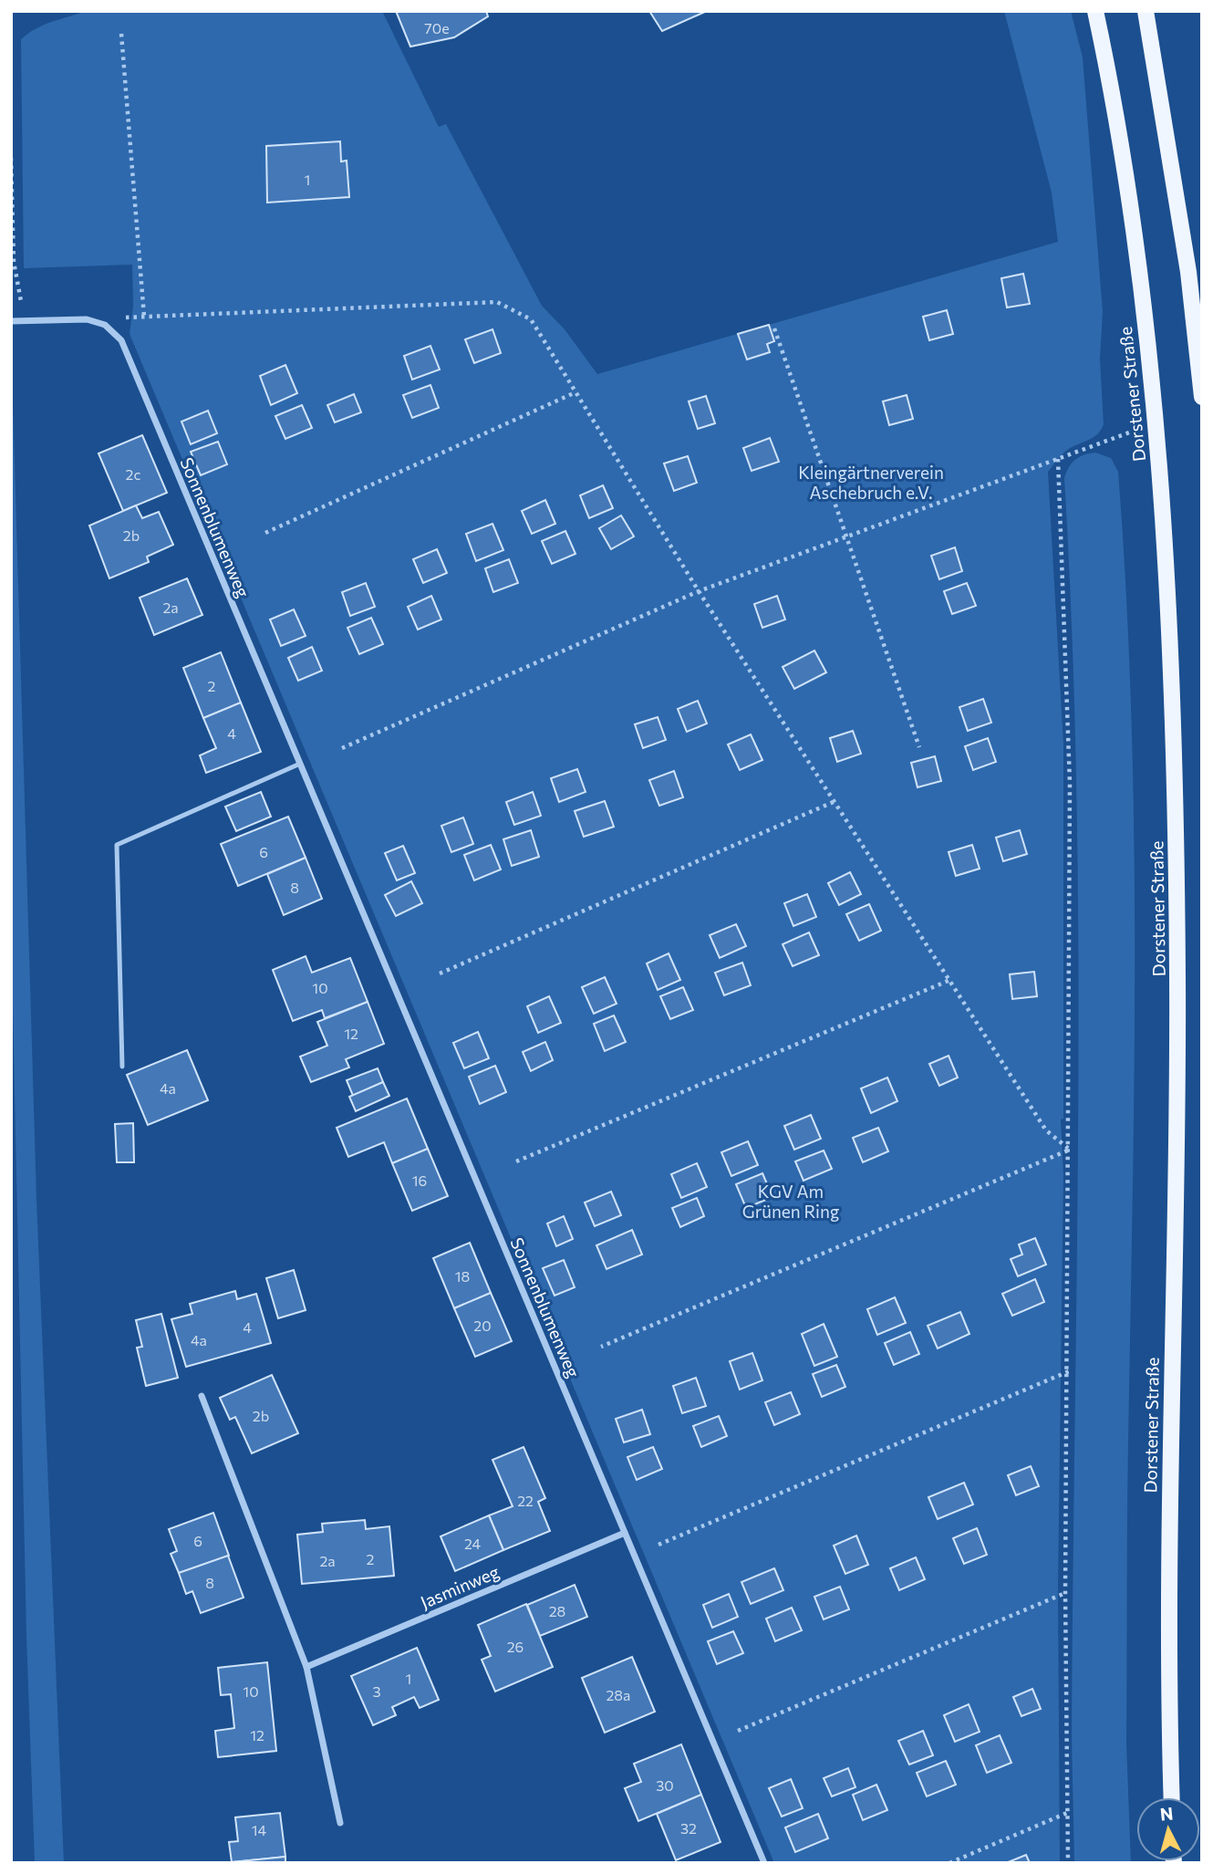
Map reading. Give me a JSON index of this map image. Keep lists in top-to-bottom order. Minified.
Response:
{"streets":{"main road":["Dorstener Straße"],"street":["Sonnenblumenweg","Jasminweg"]},"crossings":[["Sonnenblumenweg","Jasminweg"]],"parks":["Kleingärtnerverein Aschebruch e.V.","KGV Am Grünen Ring"],"house_numbers":["70e","1","2c","2b","2a","2","4","6","8","10","12","4a","16","18","20","4","4a","2b","22","6","24","2","2a","8","28","26","1","10","3","28a","12","30","32","14"],"north":"top"}
